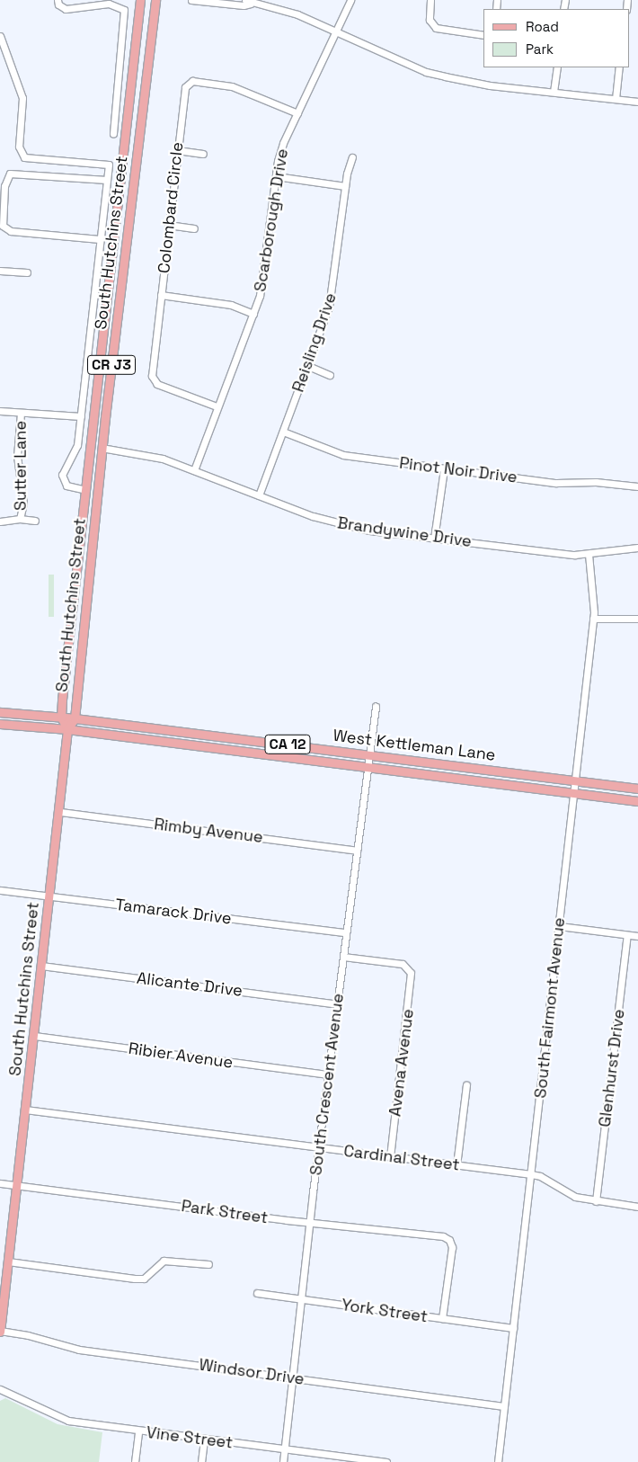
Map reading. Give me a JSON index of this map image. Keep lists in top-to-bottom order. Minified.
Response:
{"streets":{"main road":["South Hutchins Street","CR J3","CA 12","West Kettleman Lane"],"street":["Colombard Circle","Scarborough Drive","Reisling Drive","Sutter Lane","Pinot Noir Drive","Brandywine Drive","Rimby Avenue","Tamarack Drive","Alicante Drive","South Fairmont Avenue","Ribier Avenue","Avena Avenue","Glenhurst Drive","South Crescent Avenue","Cardinal Street","Park Street","York Street","Windsor Drive","Vine Street"]},"crossings":[["Colombard Circle","Scarborough Drive"],["Scarborough Drive","Brandywine Drive"],["South Hutchins Street","Brandywine Drive"],["South Hutchins Street","West Kettleman Lane"],["South Hutchins Street","Rimby Avenue"],["South Hutchins Street","Tamarack Drive"],["South Hutchins Street","Alicante Drive"],["South Hutchins Street","Ribier Avenue"],["South Hutchins Street","Cardinal Street"],["South Hutchins Street","Park Street"],["South Hutchins Street","Windsor Drive"],["Reisling Drive","Pinot Noir Drive"],["Reisling Drive","Brandywine Drive"],["Brandywine Drive","South Fairmont Avenue"],["West Kettleman Lane","South Fairmont Avenue"],["West Kettleman Lane","South Crescent Avenue"],["Rimby Avenue","South Crescent Avenue"],["Tamarack Drive","South Crescent Avenue"],["Alicante Drive","South Crescent Avenue"],["South Fairmont Avenue","Cardinal Street"],["South Fairmont Avenue","York Street"],["South Fairmont Avenue","Windsor Drive"],["Ribier Avenue","South Crescent Avenue"],["Avena Avenue","South Crescent Avenue"],["Avena Avenue","Cardinal Street"],["Glenhurst Drive","Cardinal Street"],["South Crescent Avenue","Cardinal Street"],["South Crescent Avenue","Park Street"],["South Crescent Avenue","York Street"],["South Crescent Avenue","Windsor Drive"],["South Crescent Avenue","Vine Street"],["Park Street","York Street"]],"legend":["Road","Park"]}
